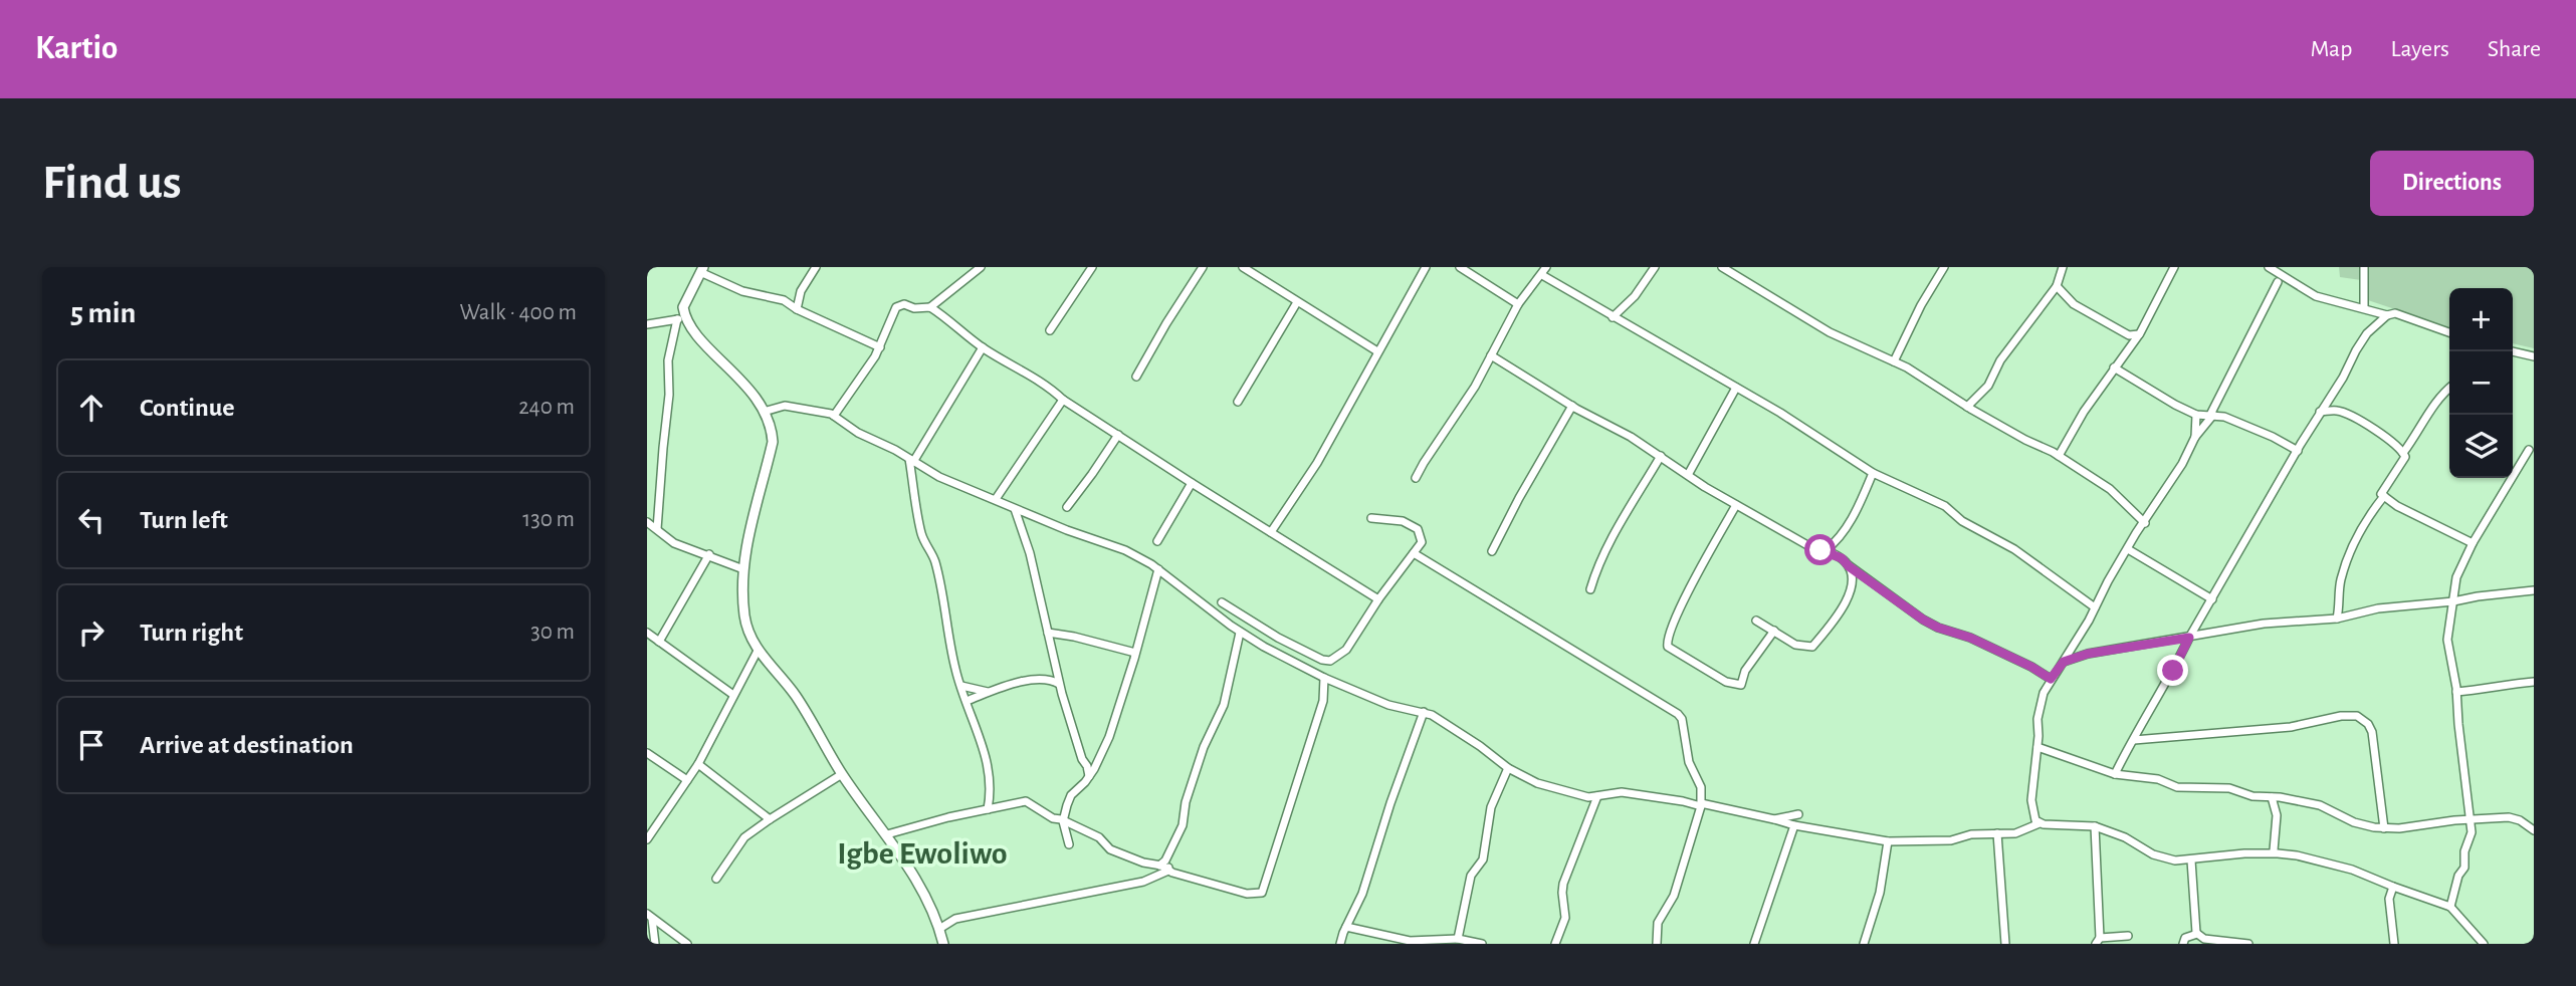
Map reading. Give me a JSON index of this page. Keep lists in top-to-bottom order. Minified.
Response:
{"districts":["Igbe Ewoliwo"],"page":{"header":"Kartio","nav":["Map","Layers","Share"],"buttons":"Directions","title":"Find us","heading":["5 min","Walk · 400 m"],"map_buttons":["+","−"],"list":[["Continue","240 m"],["Turn left","130 m"],["Turn right","30 m"],"Arrive at destination"]}}
